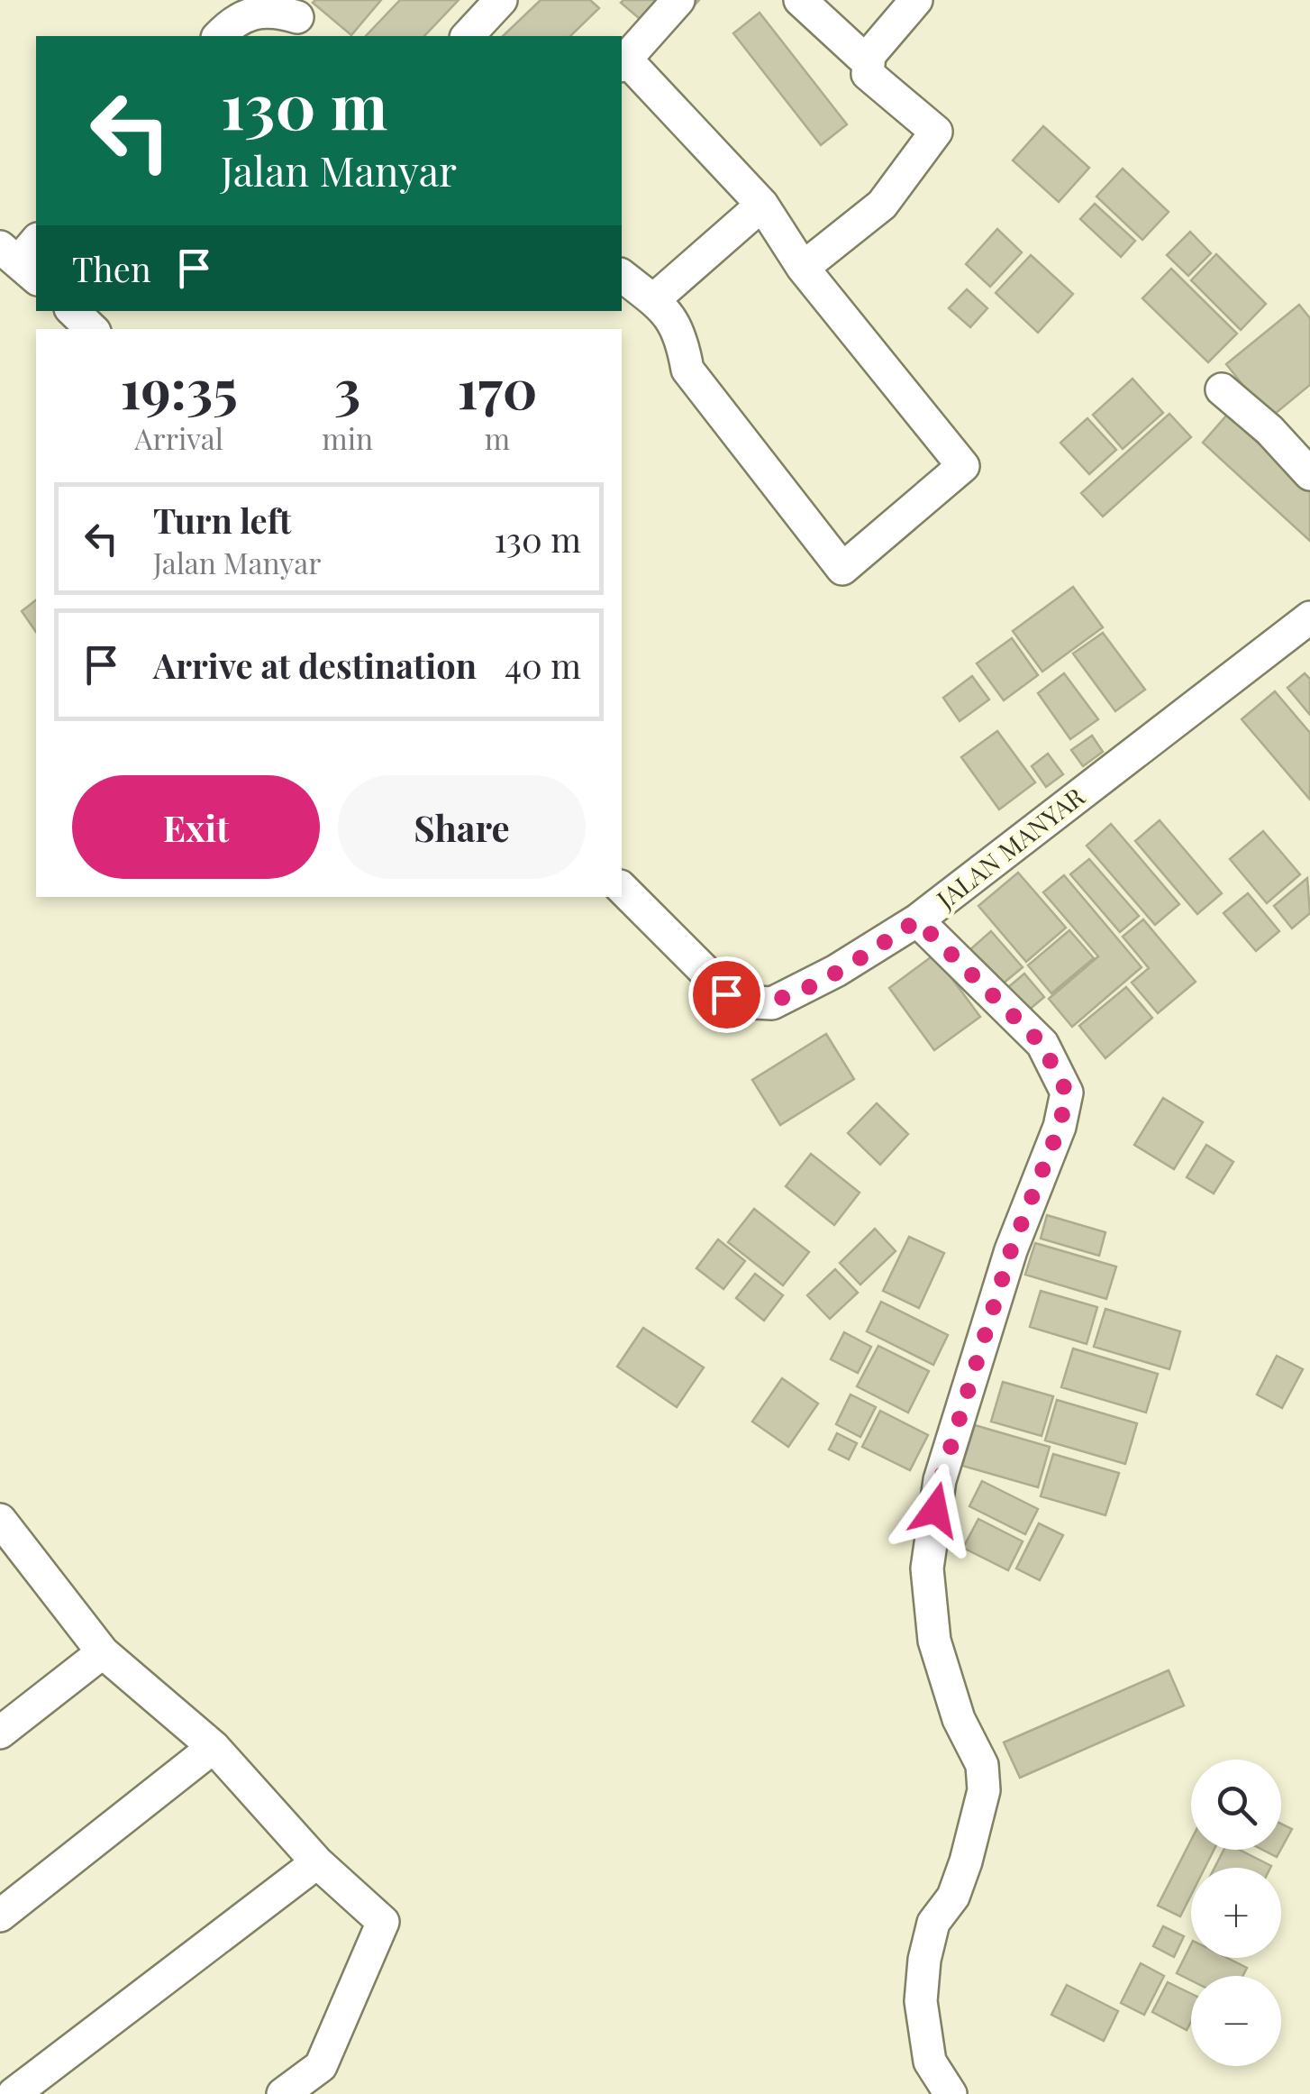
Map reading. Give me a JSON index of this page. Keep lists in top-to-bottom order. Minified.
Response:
{"streets":{"street":["JALAN MANYAR"]},"page":{"turn":["130 m","Jalan Manyar"],"then":"Then","eta":["19:35","Arrival","3","min","170","m"],"list":[{"name":"Turn left","note":"Jalan Manyar","value":"130 m"},{"name":"Arrive at destination","value":"40 m"}],"buttons":["Exit","Share"],"map_buttons":["+","−"]}}
